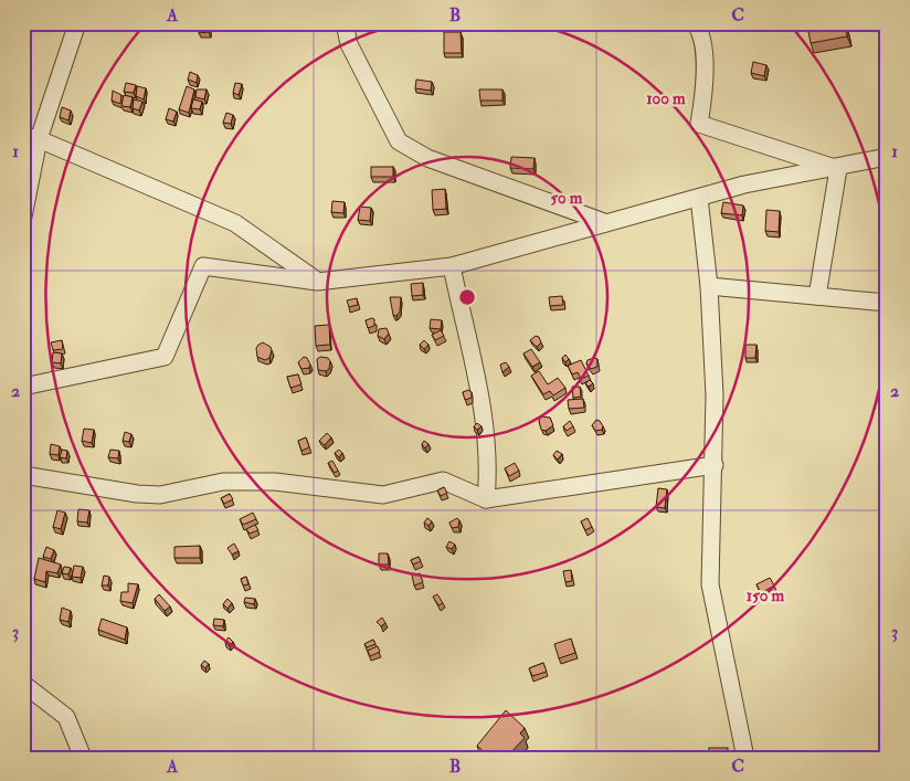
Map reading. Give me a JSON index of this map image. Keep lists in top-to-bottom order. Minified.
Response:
{"grid":{"columns":["A","B","C"],"rows":["1","2","3"]},"rings":["100 m","50 m","150 m"]}
